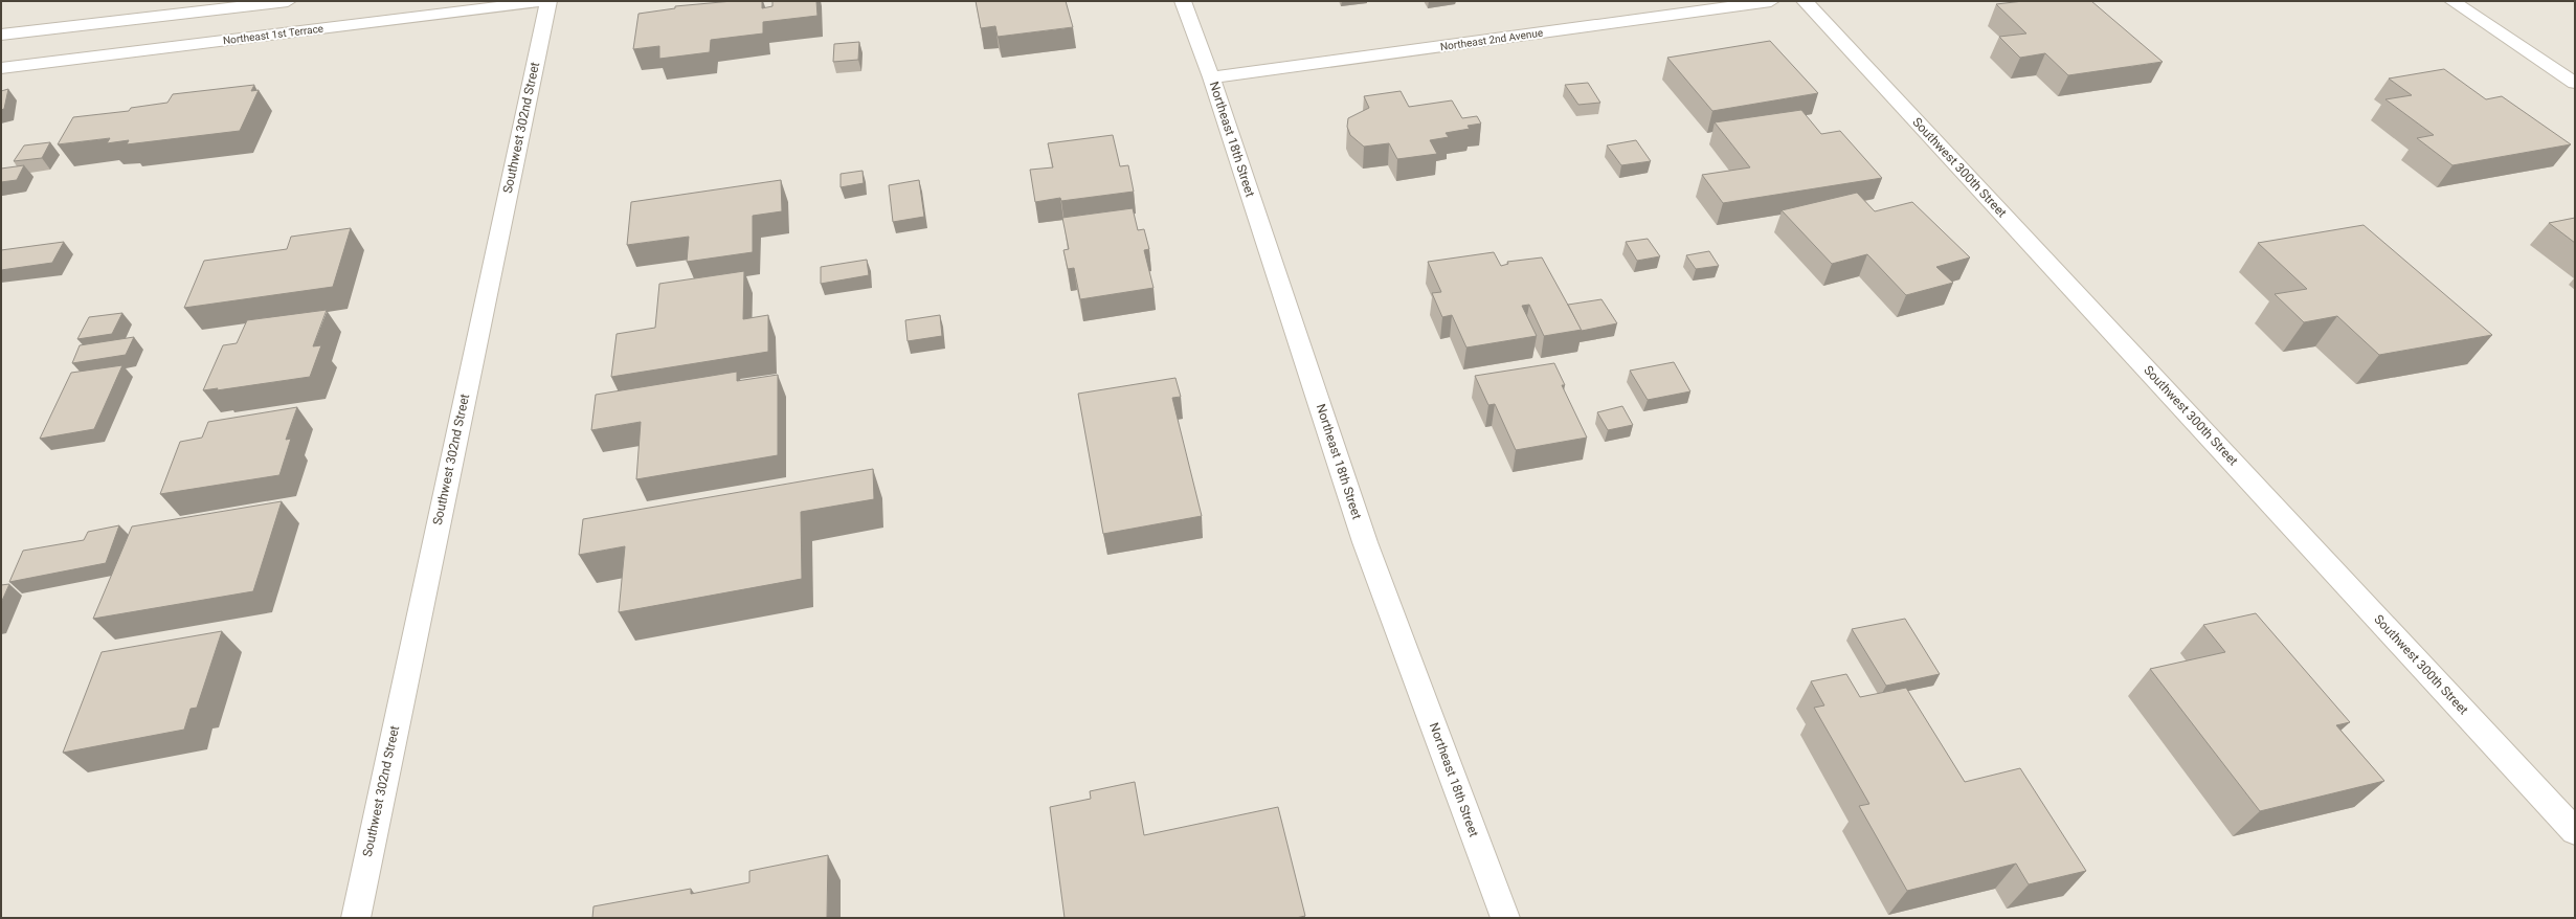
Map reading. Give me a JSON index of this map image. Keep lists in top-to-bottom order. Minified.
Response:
{"streets":{"street":["Northeast 1st Terrace","Northeast 2nd Avenue","Southwest 302nd Street","Northeast 18th Street","Southwest 300th Street"]},"crossings":[["Northeast 1st Terrace","Southwest 302nd Street"],["Northeast 2nd Avenue","Northeast 18th Street"]]}
